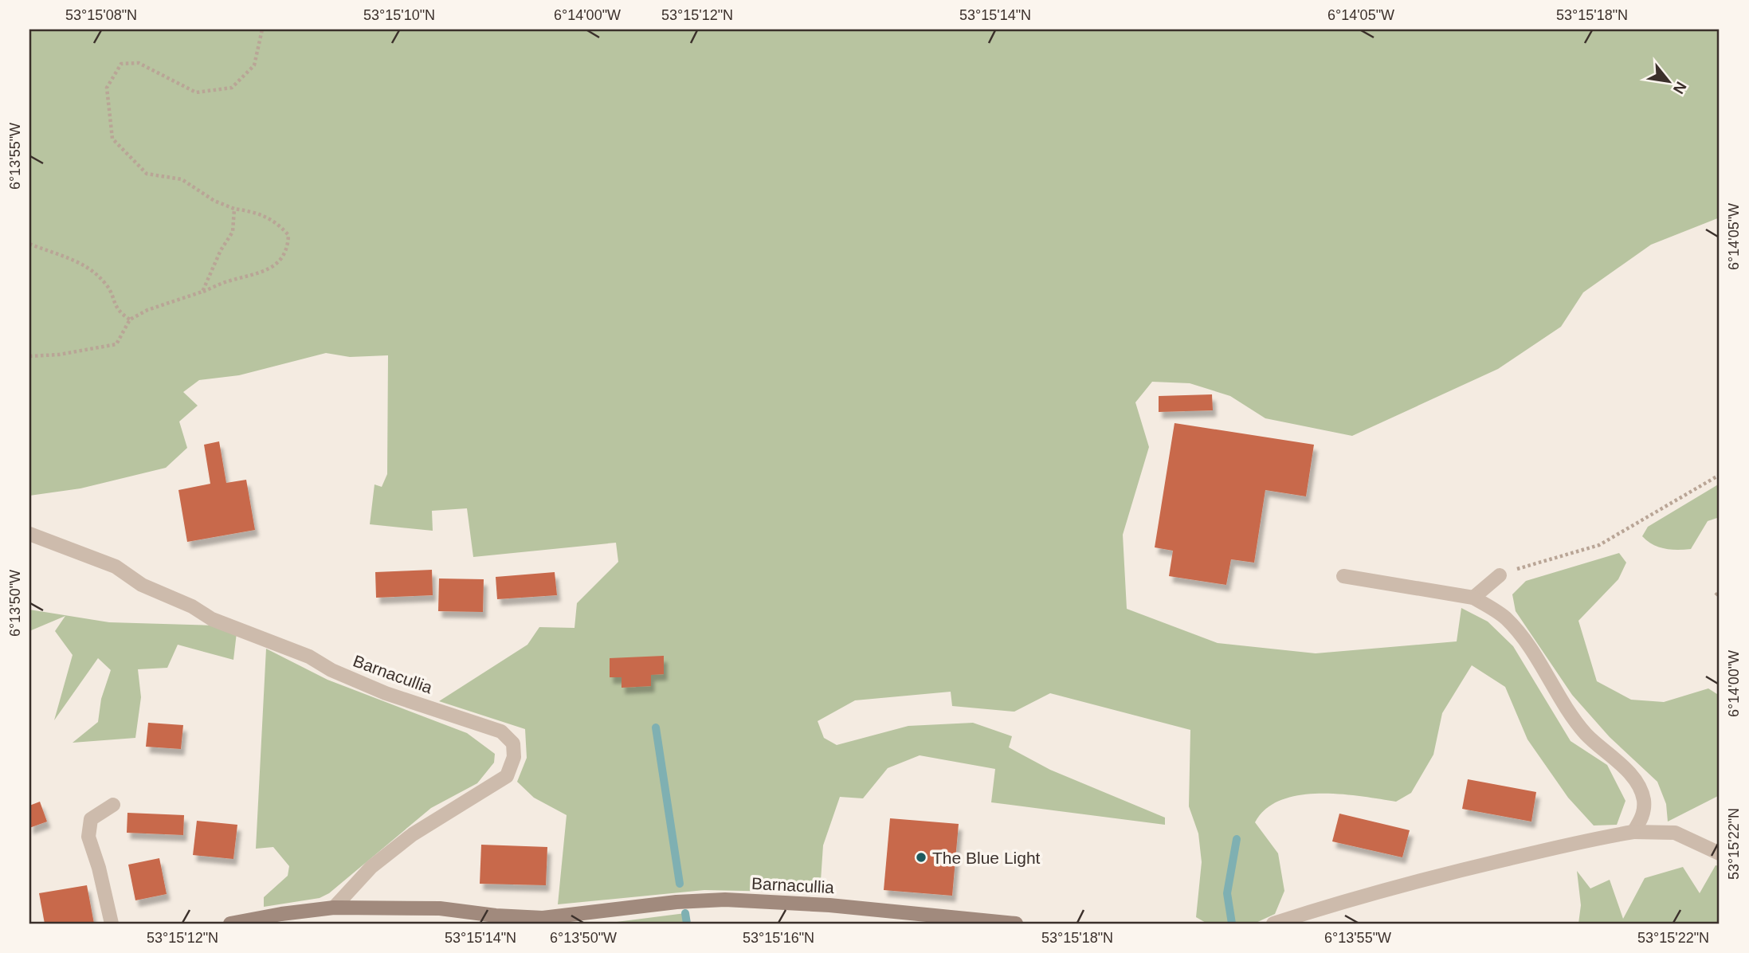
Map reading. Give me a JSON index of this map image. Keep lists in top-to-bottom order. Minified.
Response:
{"streets":{"street":["Barnacullia"]},"places":["The Blue Light"],"north":"bottom right","coordinates":["53°15'08\"N","53°15'10\"N","6°14'00\"W","53°15'12\"N","53°15'14\"N","6°14'05\"W","53°15'18\"N","6°13'55\"W","6°13'50\"W","53°15'22\"N","53°15'16\"N"]}
